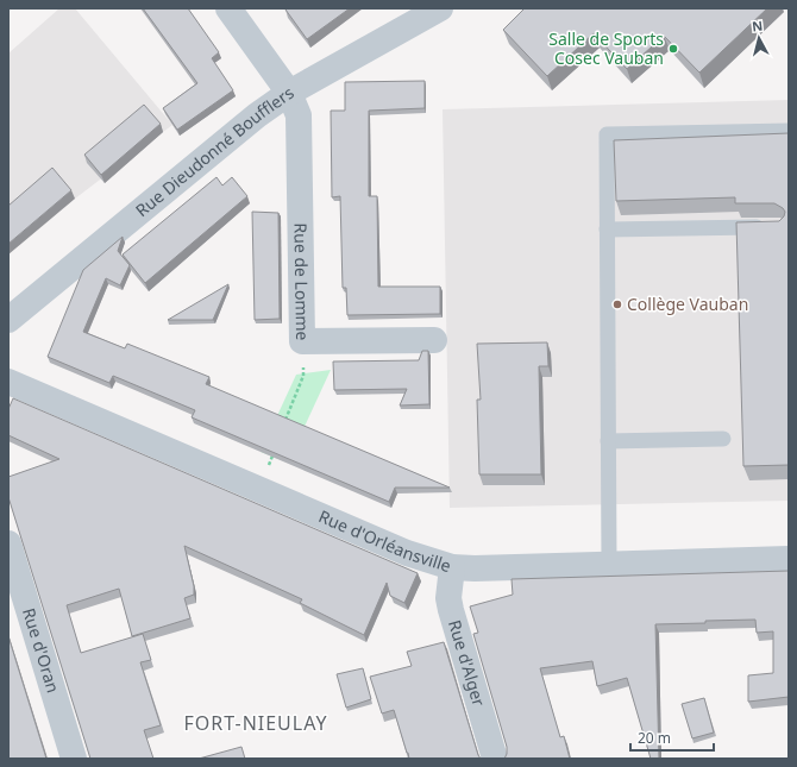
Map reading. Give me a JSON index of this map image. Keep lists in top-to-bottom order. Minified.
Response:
{"streets":{"street":["Rue Dieudonné Boufflers","Rue de Lomme","Rue d'Orléansville","Rue d'Oran","Rue d'Alger"]},"crossings":[["Rue Dieudonné Boufflers","Rue de Lomme"],["Rue d'Orléansville","Rue d'Alger"]],"districts":["FORT-NIEULAY"],"places":["Salle de Sports Cosec Vauban","Collège Vauban"],"scale_bar":"20 m","north":"top"}
